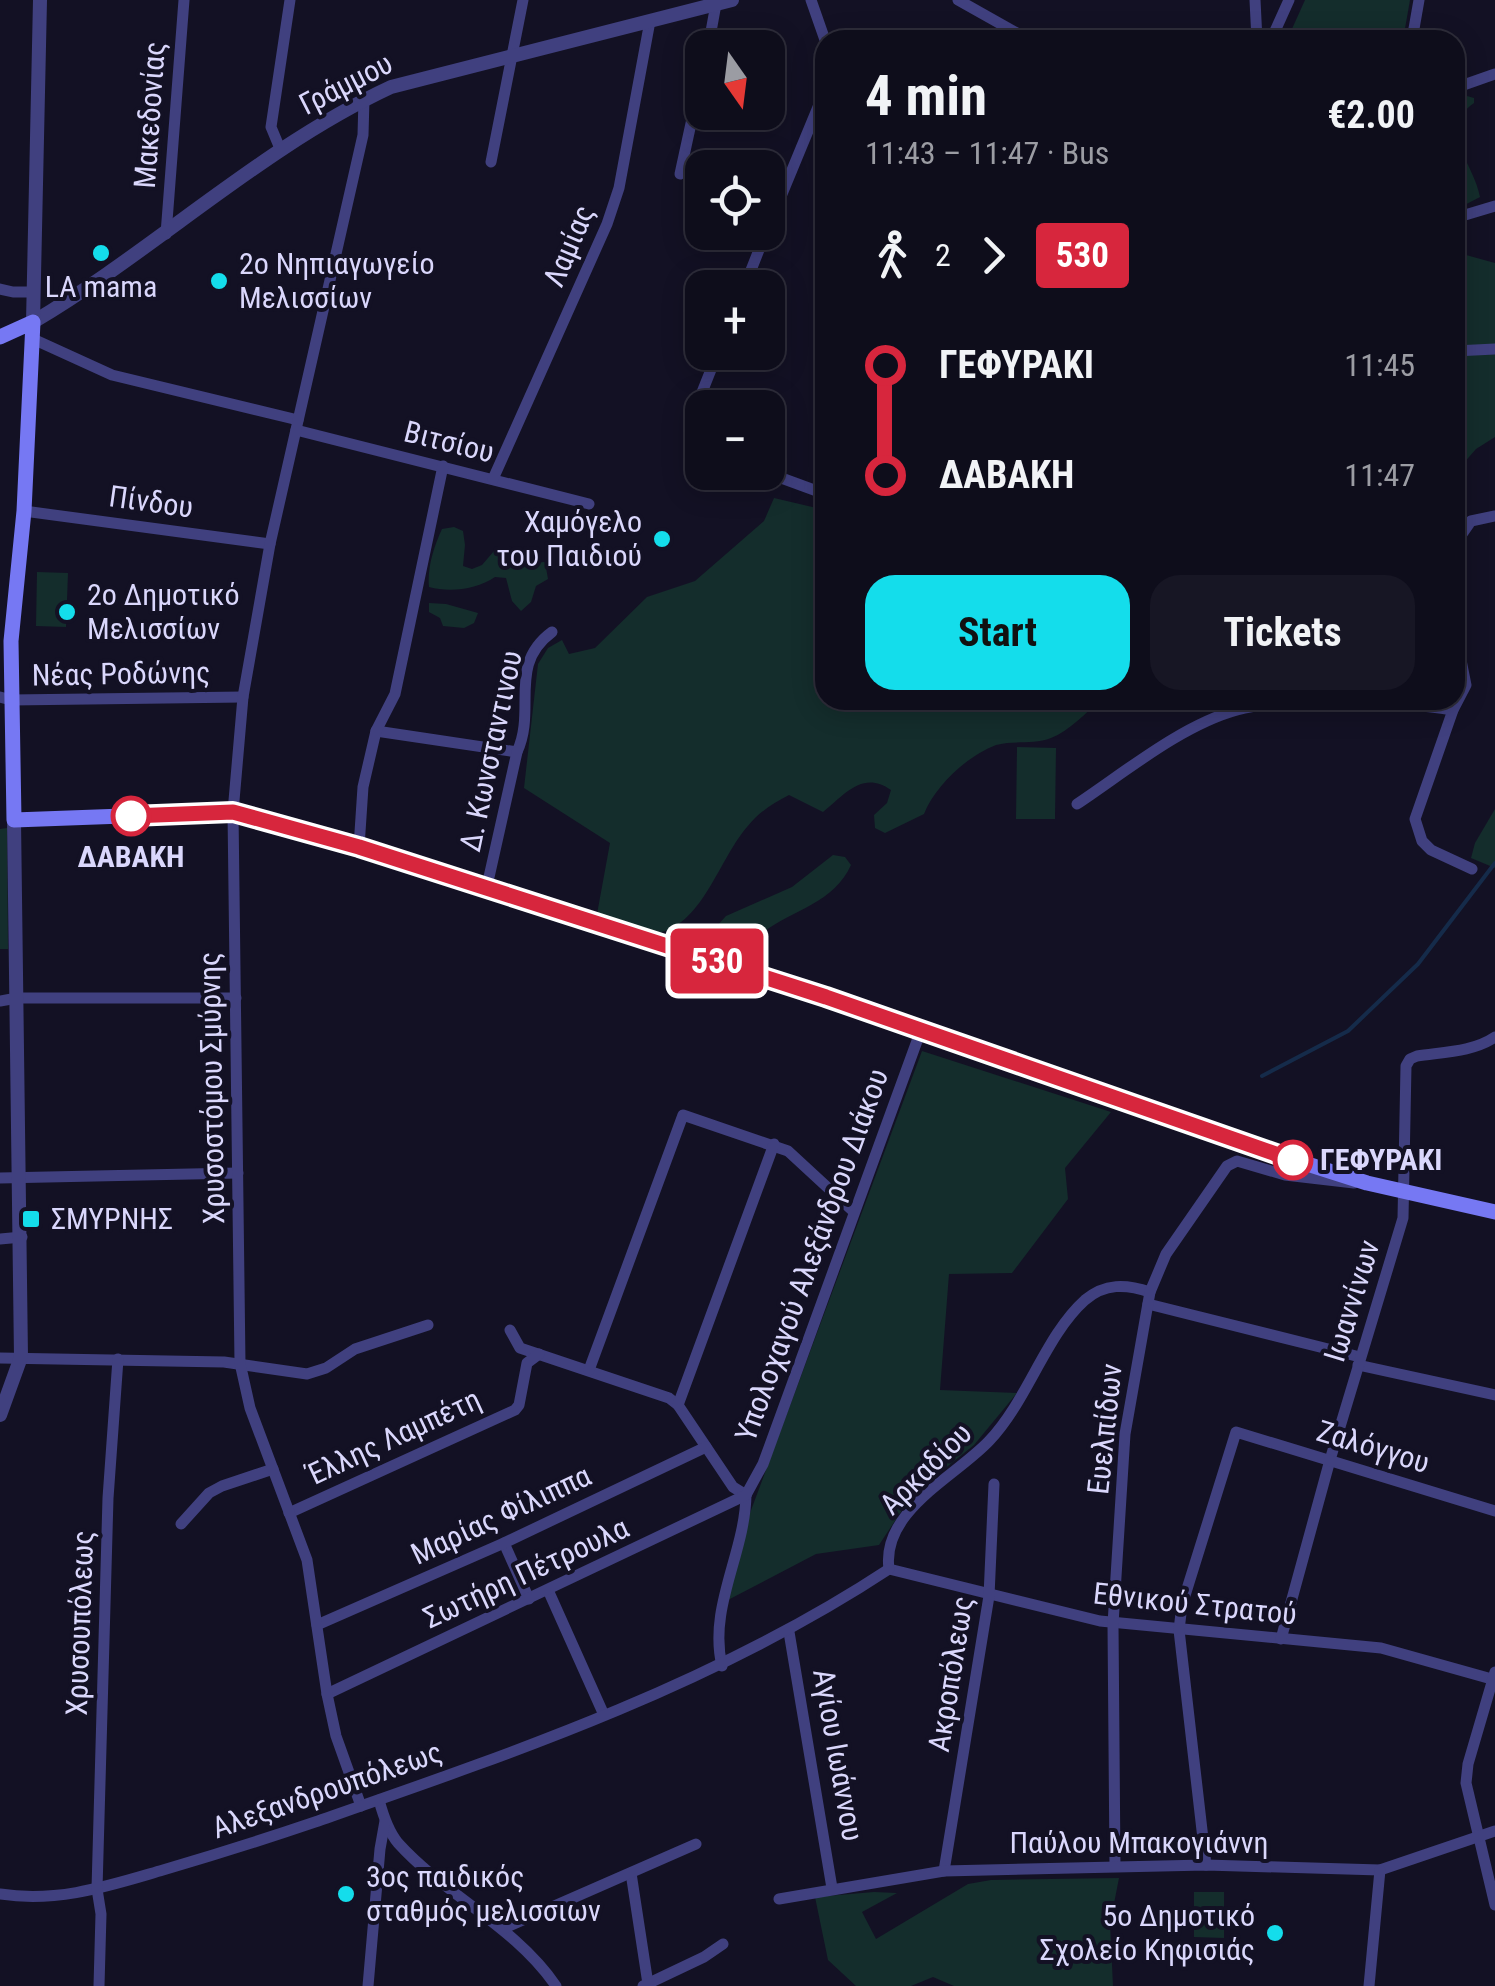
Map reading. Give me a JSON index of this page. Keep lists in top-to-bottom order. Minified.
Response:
{"streets":{"street":["Γράμμου","Μακεδονίας","Λαμίας","Βιτσίου","Πίνδου","Νέας Ροδώνης","Δ. Κωνσταντινου","Χρυσοστόμου Σμύρνης","Υπολοχαγού Αλεξάνδρου Διάκου","Ιωαννίνων","Ευελπίδων","Έλλης Λαμπέτη","Ζαλόγγου","Αρκαδίου","Μαρίας Φίλιππα","Σωτήρη Πέτρουλα","Εθνικού Στρατού","Χρυσουπόλεως","Ακροπόλεως","Αγίου Ιωάννου","Αλεξανδρουπόλεως","Παύλου Μπακογιάννη"]},"crossings":[["Γράμμου","Μακεδονίας"],["Γράμμου","Λαμίας"],["Γράμμου","Χρυσοστόμου Σμύρνης"],["Λαμίας","Βιτσίου"],["Βιτσίου","Χρυσοστόμου Σμύρνης"],["Πίνδου","Χρυσοστόμου Σμύρνης"],["Νέας Ροδώνης","Χρυσοστόμου Σμύρνης"],["Χρυσοστόμου Σμύρνης","Έλλης Λαμπέτη"],["Χρυσοστόμου Σμύρνης","Μαρίας Φίλιππα"],["Χρυσοστόμου Σμύρνης","Σωτήρη Πέτρουλα"],["Χρυσοστόμου Σμύρνης","Αλεξανδρουπόλεως"],["Υπολοχαγού Αλεξάνδρου Διάκου","Σωτήρη Πέτρουλα"],["Υπολοχαγού Αλεξάνδρου Διάκου","Αλεξανδρουπόλεως"],["Ιωαννίνων","Ζαλόγγου"],["Ιωαννίνων","Αρκαδίου"],["Ιωαννίνων","Εθνικού Στρατού"],["Ευελπίδων","Αρκαδίου"],["Ευελπίδων","Εθνικού Στρατού"],["Ευελπίδων","Παύλου Μπακογιάννη"],["Ζαλόγγου","Εθνικού Στρατού"],["Αρκαδίου","Εθνικού Στρατού"],["Εθνικού Στρατού","Ακροπόλεως"],["Χρυσουπόλεως","Αλεξανδρουπόλεως"],["Ακροπόλεως","Παύλου Μπακογιάννη"],["Αγίου Ιωάννου","Παύλου Μπακογιάννη"]],"places":{"other":["LA mama","2ο Νηπιαγωγείο Μελισσίων","Χαμόγελο του Παιδιού","2ο Δημοτικό Μελισσίων","ΔΑΒΑΚΗ","ΓΕΦΥΡΑΚΙ","3ος παιδικός σταθμός μελισσιων","5ο Δημοτικό Σχολείο Κηφισιάς"],"transit":["ΣΜΥΡΝΗΣ"]},"lines":["bus line 530"],"north":"bottom","page":{"on_map":"530","map_buttons":["+","−"],"heading":["4 min","11:43 – 11:47 · Bus","€2.00"],"legs":["2","530"],"list":[{"name":"ΓΕΦΥΡΑΚΙ","value":"11:45"},{"name":"ΔΑΒΑΚΗ","value":"11:47"}],"buttons":["Start","Tickets"]}}
